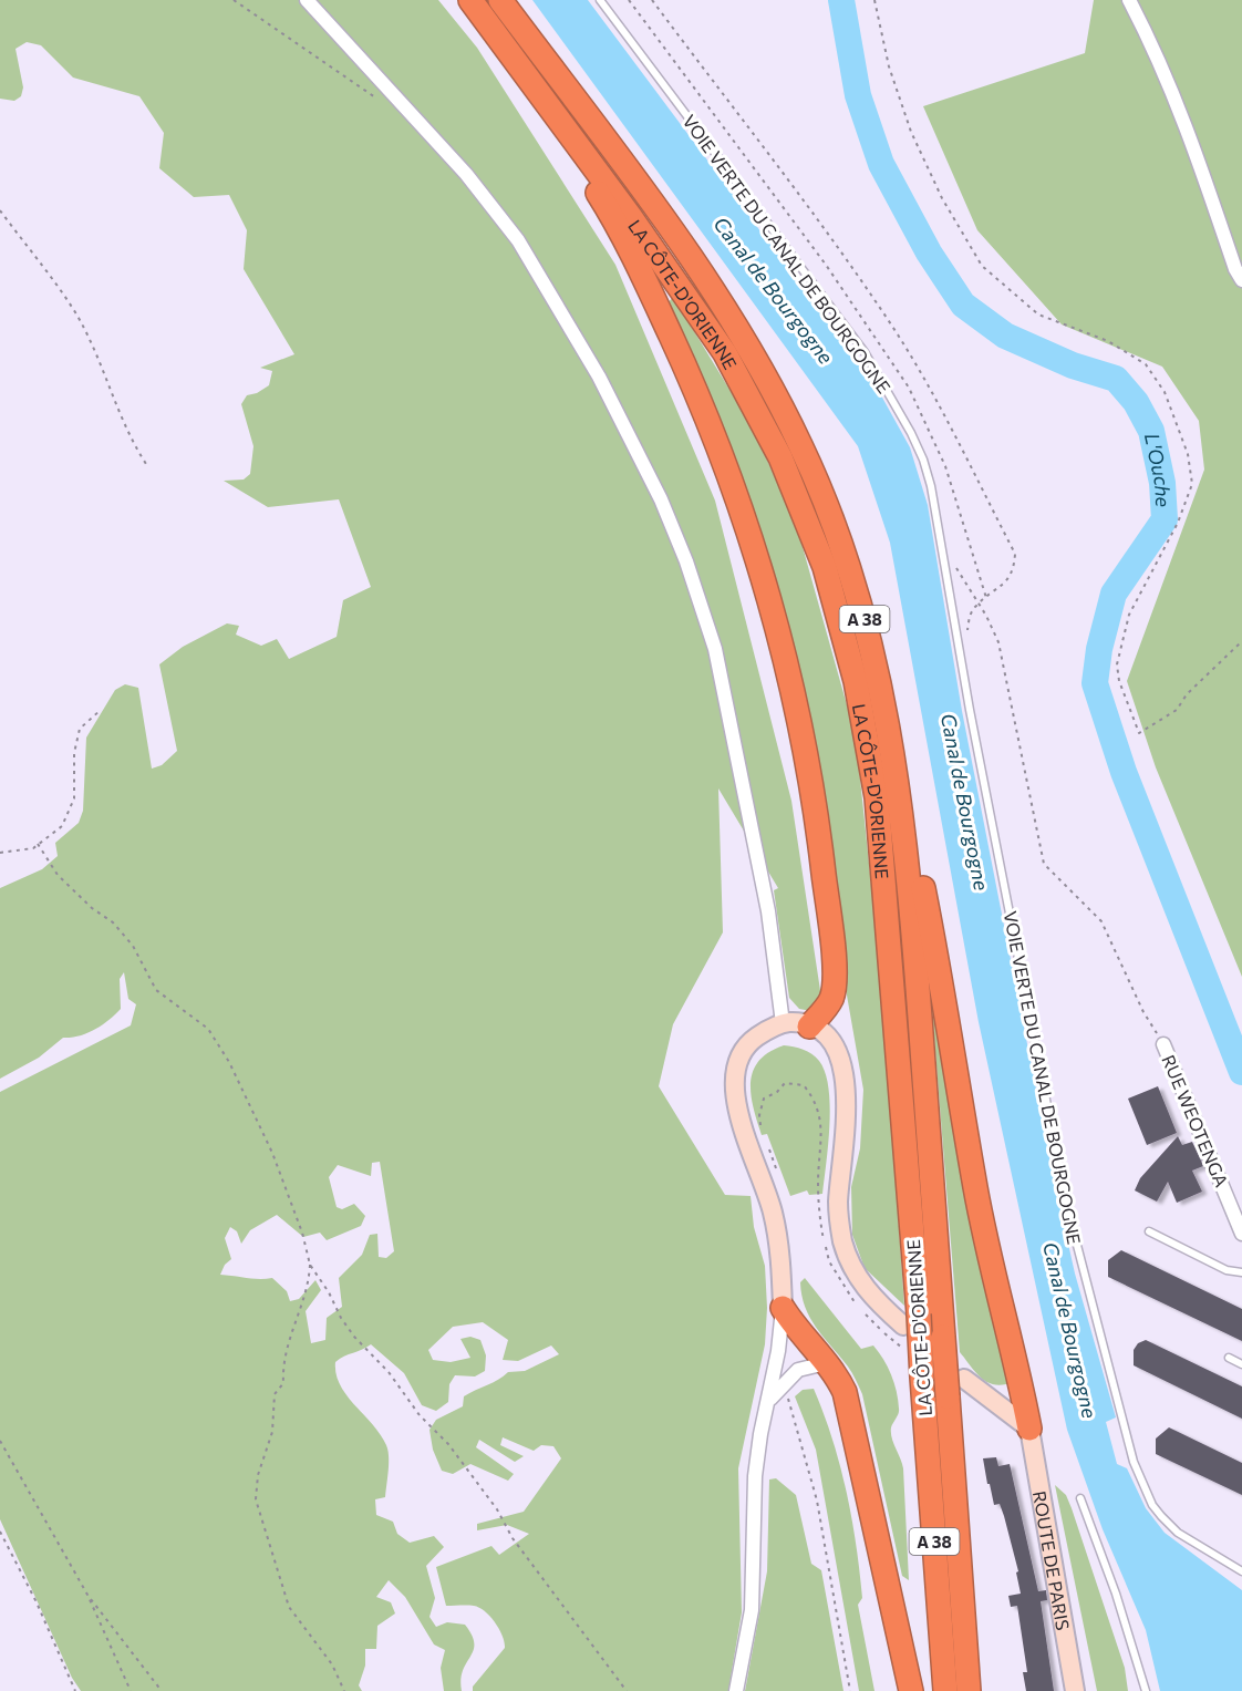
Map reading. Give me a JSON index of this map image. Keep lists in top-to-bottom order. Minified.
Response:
{"streets":{"highway":["LA CÔTE-D'ORIENNE","A 38"],"main road":["ROUTE DE PARIS"],"street":["RUE WEOTENGA"],"lane":["VOIE VERTE DU CANAL DE BOURGOGNE"]},"water":["Canal de Bourgogne","L'Ouche"]}
